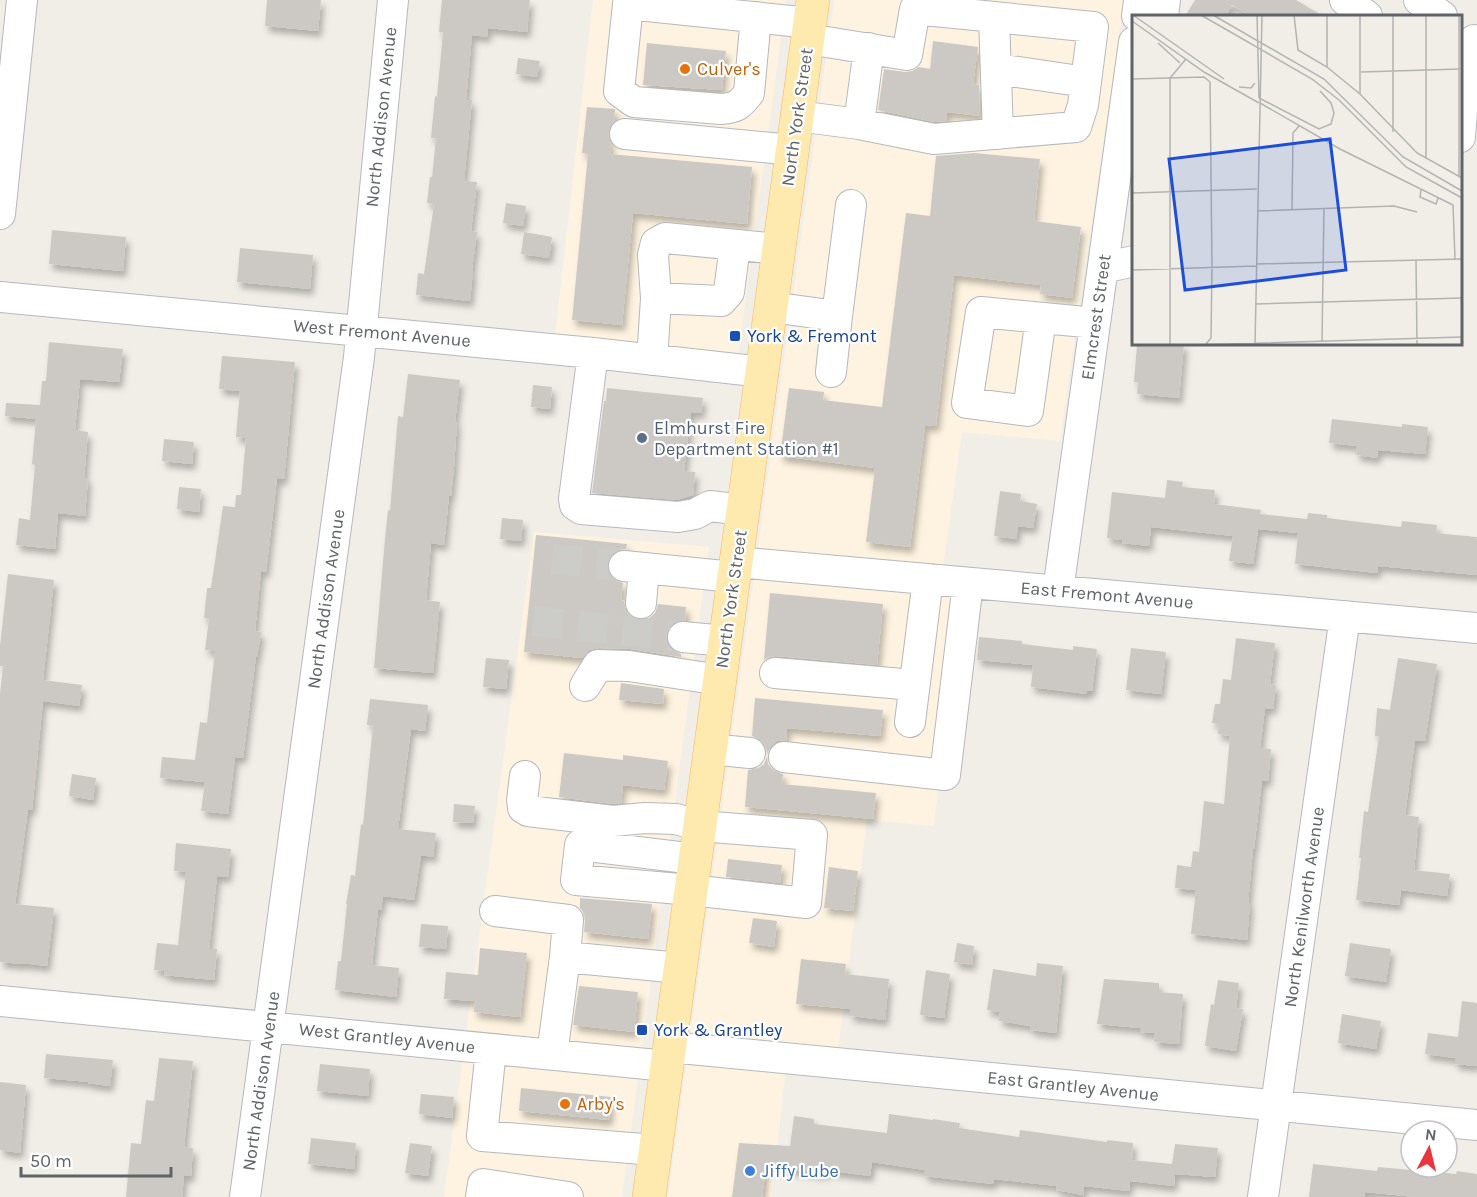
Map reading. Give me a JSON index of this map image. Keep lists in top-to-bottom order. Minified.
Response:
{"streets":{"main road":["North York Street"],"street":["North Addison Avenue","Elmcrest Street","West Fremont Avenue","East Fremont Avenue","North Kenilworth Avenue","West Grantley Avenue","East Grantley Avenue"]},"crossings":[["North Addison Avenue","West Fremont Avenue"],["North Addison Avenue","West Grantley Avenue"],["North York Street","West Fremont Avenue"],["North York Street","East Fremont Avenue"],["North York Street","West Grantley Avenue"],["North York Street","East Grantley Avenue"],["Elmcrest Street","East Fremont Avenue"],["East Fremont Avenue","North Kenilworth Avenue"],["North Kenilworth Avenue","East Grantley Avenue"],["West Grantley Avenue","East Grantley Avenue"]],"places":{"other":["Culver's","Elmhurst Fire Department Station #1","Arby's","Jiffy Lube"],"transit":["York & Fremont","York & Grantley"]},"scale_bar":"50 m","north":"top"}
